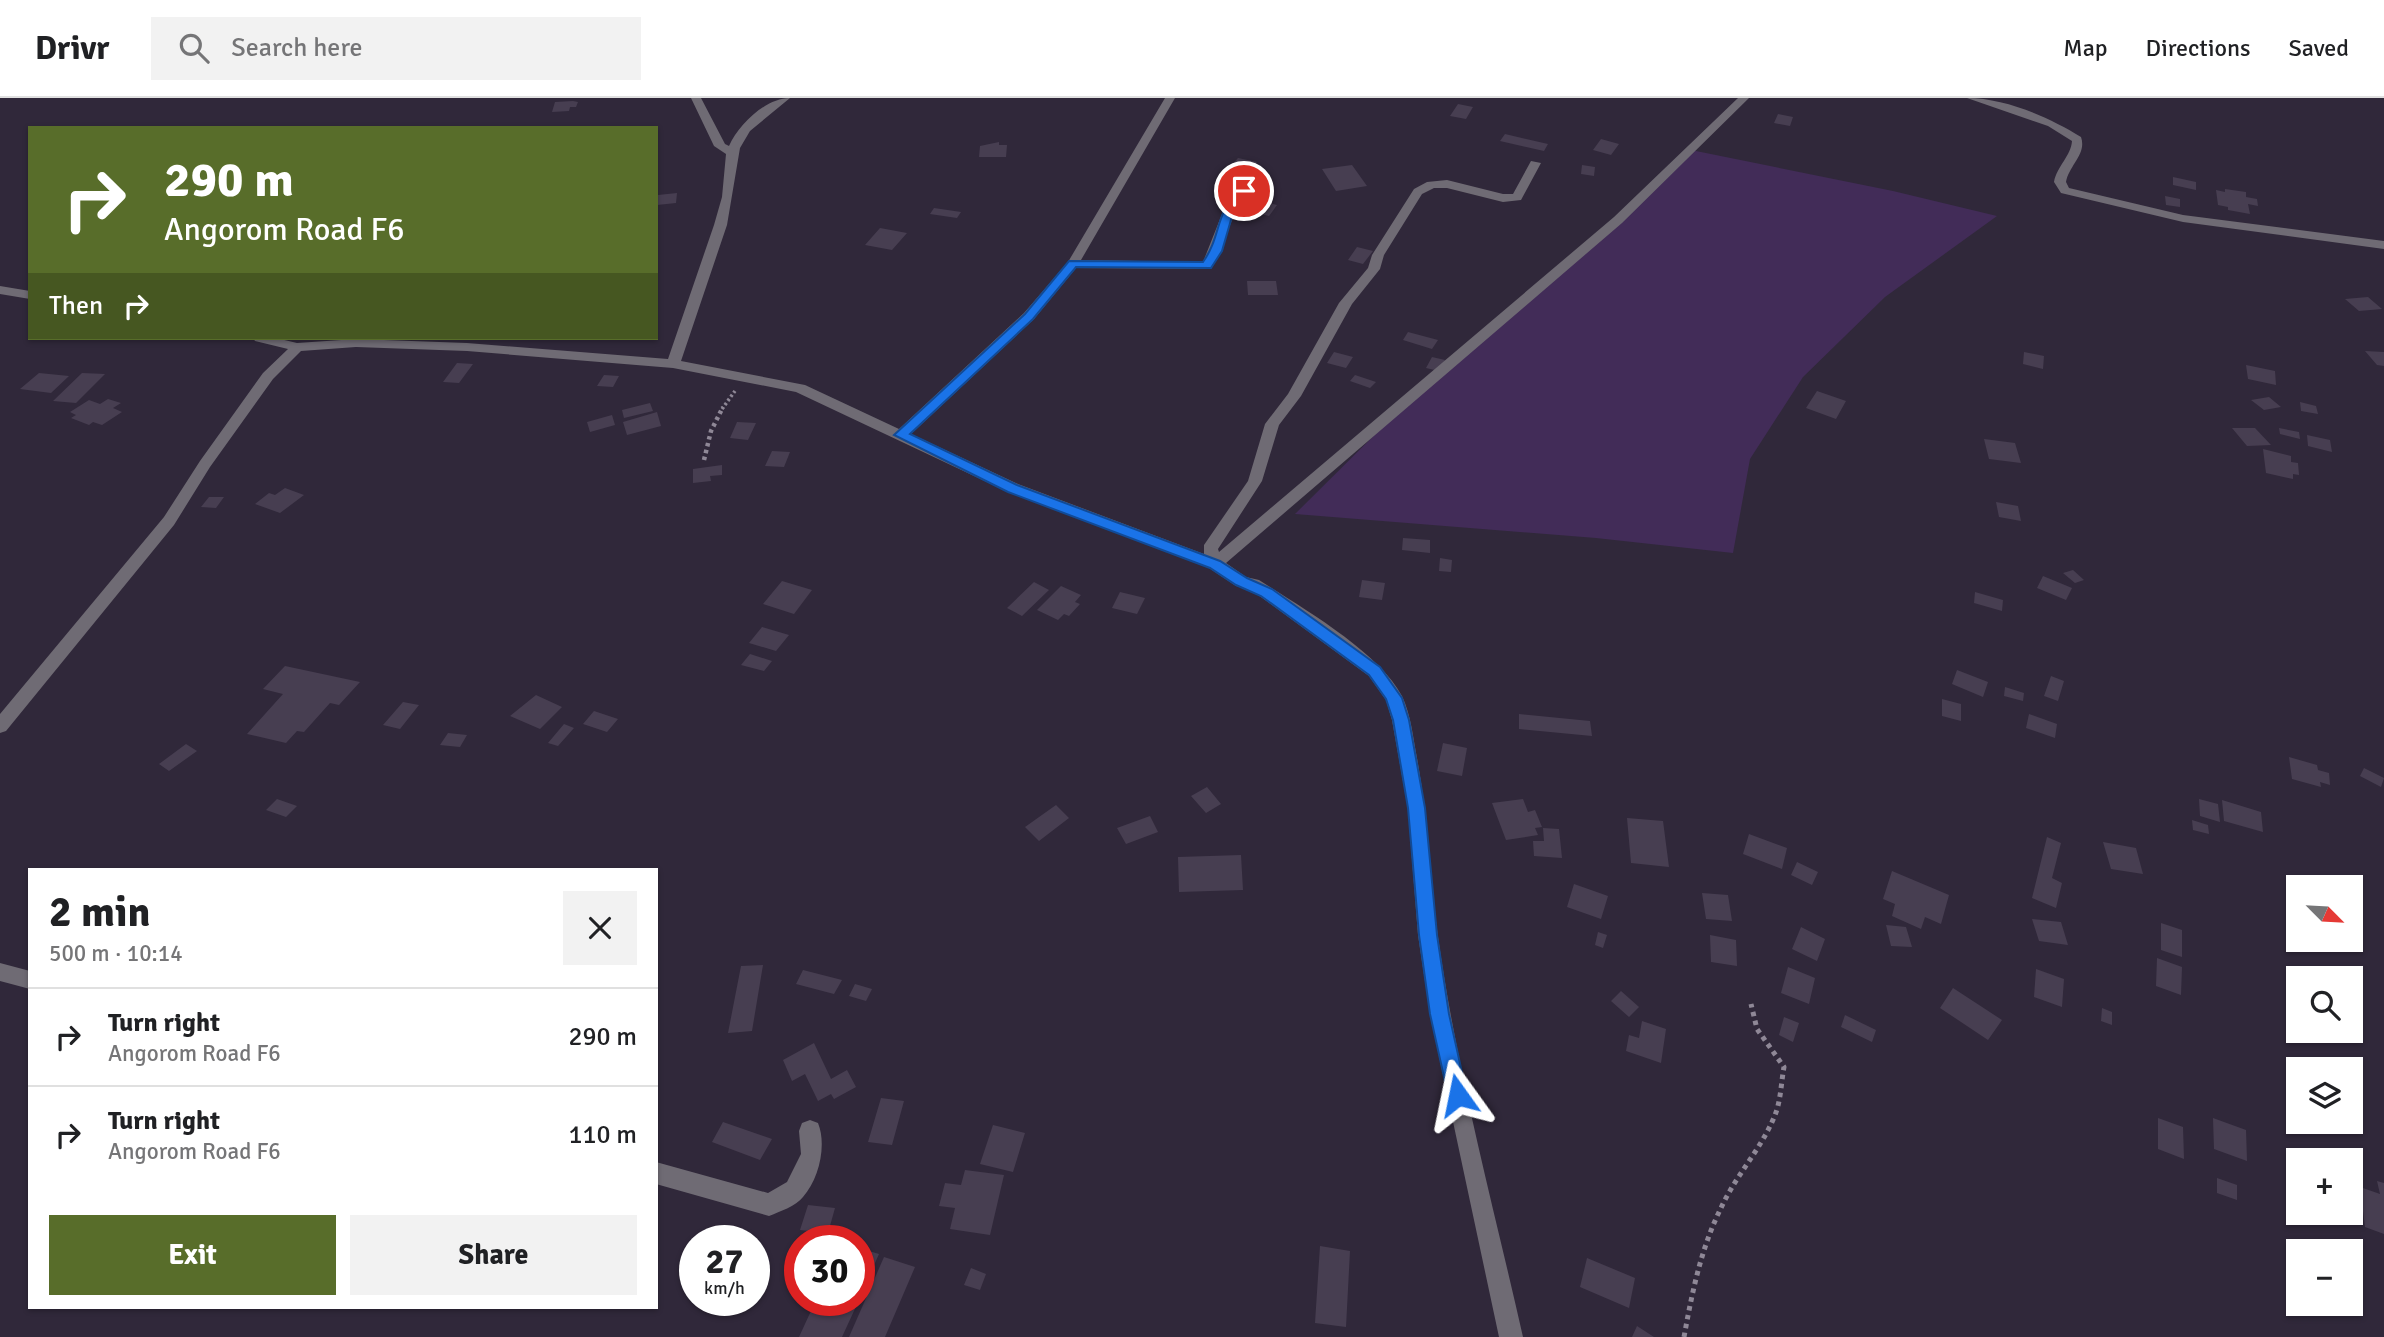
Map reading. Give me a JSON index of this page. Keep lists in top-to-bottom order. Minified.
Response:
{"north":"bottom right","page":{"header":"Drivr","search":"Search here","nav":["Map","Directions","Saved"],"turn":["290 m","Angorom Road F6"],"then":"Then","heading":["2 min","500 m · 10:14"],"map_buttons":["+","−"],"list":[{"name":"Turn right","note":"Angorom Road F6","value":"290 m"},{"name":"Turn right","note":"Angorom Road F6","value":"110 m"}],"buttons":["Exit","Share"],"speed":"27 km/h","limit":"30"}}
